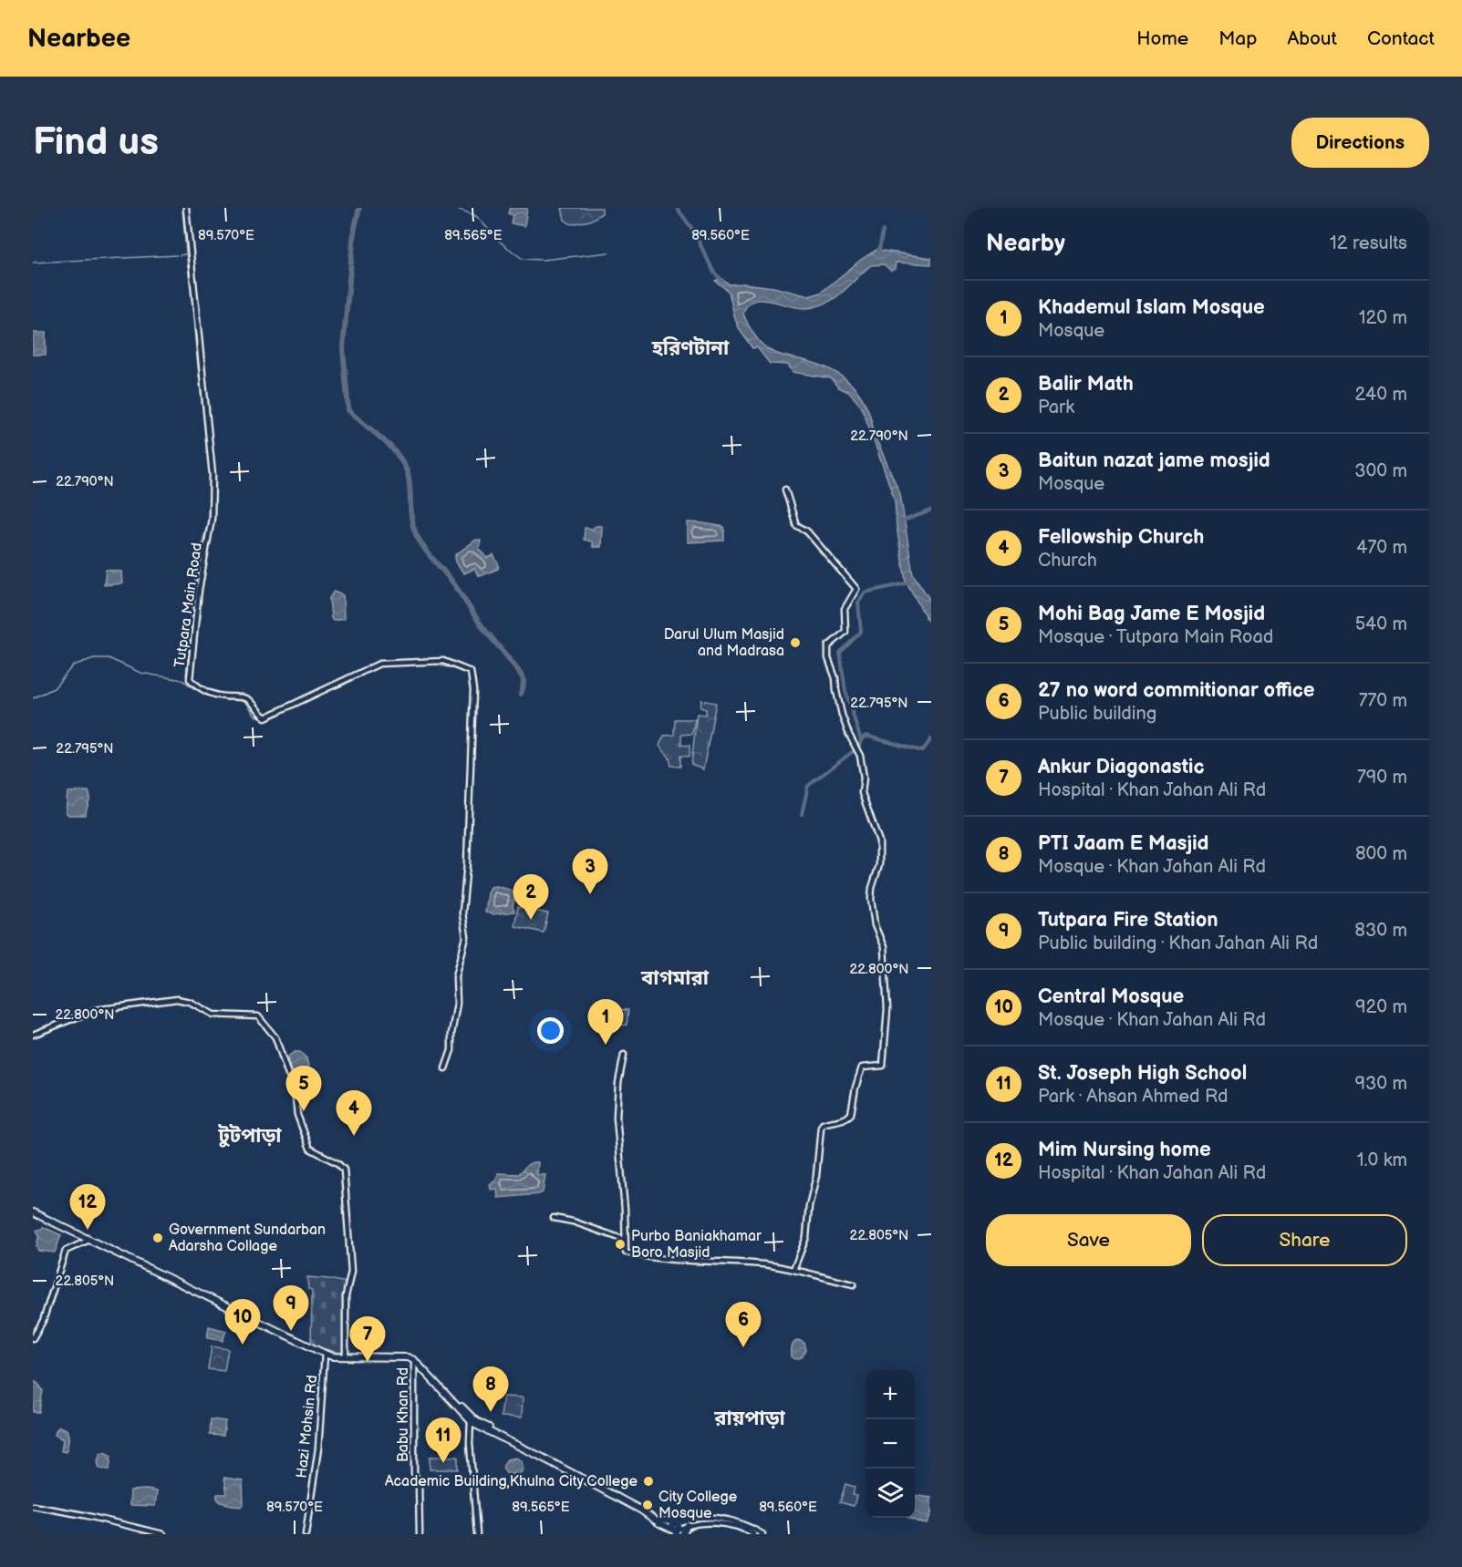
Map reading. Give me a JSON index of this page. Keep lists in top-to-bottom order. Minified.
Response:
{"streets":{"street":["Tutpara Main Road","Babu Khan Rd","Hazi Mohsin Rd"]},"districts":["হরিণটানা","বাগমারা","টুটপাড়া","রায়পাড়া"],"places":["Darul Ulum Masjid and Madrasa","Government Sundarban Adarsha Collage","Purbo Baniakhamar Boro Masjid","Academic Building,Khulna City College","City College Mosque"],"page":{"header":"Nearbee","nav":["Home","Map","About","Contact"],"buttons":["Directions",["Save","Share"]],"title":"Find us","heading":["Nearby","12 results"],"list":[{"mark":"1","name":"Khademul Islam Mosque","note":"Mosque","value":"120 m"},{"mark":"2","name":"Balir Math","note":"Park","value":"240 m"},{"mark":"3","name":"Baitun nazat jame mosjid","note":"Mosque","value":"300 m"},{"mark":"4","name":"Fellowship Church","note":"Church","value":"470 m"},{"mark":"5","name":"Mohi Bag Jame E Mosjid","note":"Mosque · Tutpara Main Road","value":"540 m"},{"mark":"6","name":"27 no word commitionar office","note":"Public building","value":"770 m"},{"mark":"7","name":"Ankur Diagonastic","note":"Hospital · Khan Jahan Ali Rd","value":"790 m"},{"mark":"8","name":"PTI Jaam E Masjid","note":"Mosque · Khan Jahan Ali Rd","value":"800 m"},{"mark":"9","name":"Tutpara Fire Station","note":"Public building · Khan Jahan Ali Rd","value":"830 m"},{"mark":"10","name":"Central Mosque","note":"Mosque · Khan Jahan Ali Rd","value":"920 m"},{"mark":"11","name":"St. Joseph High School","note":"Park · Ahsan Ahmed Rd","value":"930 m"},{"mark":"12","name":"Mim Nursing home","note":"Hospital · Khan Jahan Ali Rd","value":"1.0 km"}],"pins":["3","2","1","5","4","12","9","10","6","7","8","11"],"map_buttons":["+","−"]},"coordinates":["89.570°E","89.565°E","89.560°E","22.790°N","22.795°N","22.800°N","22.805°N"]}
